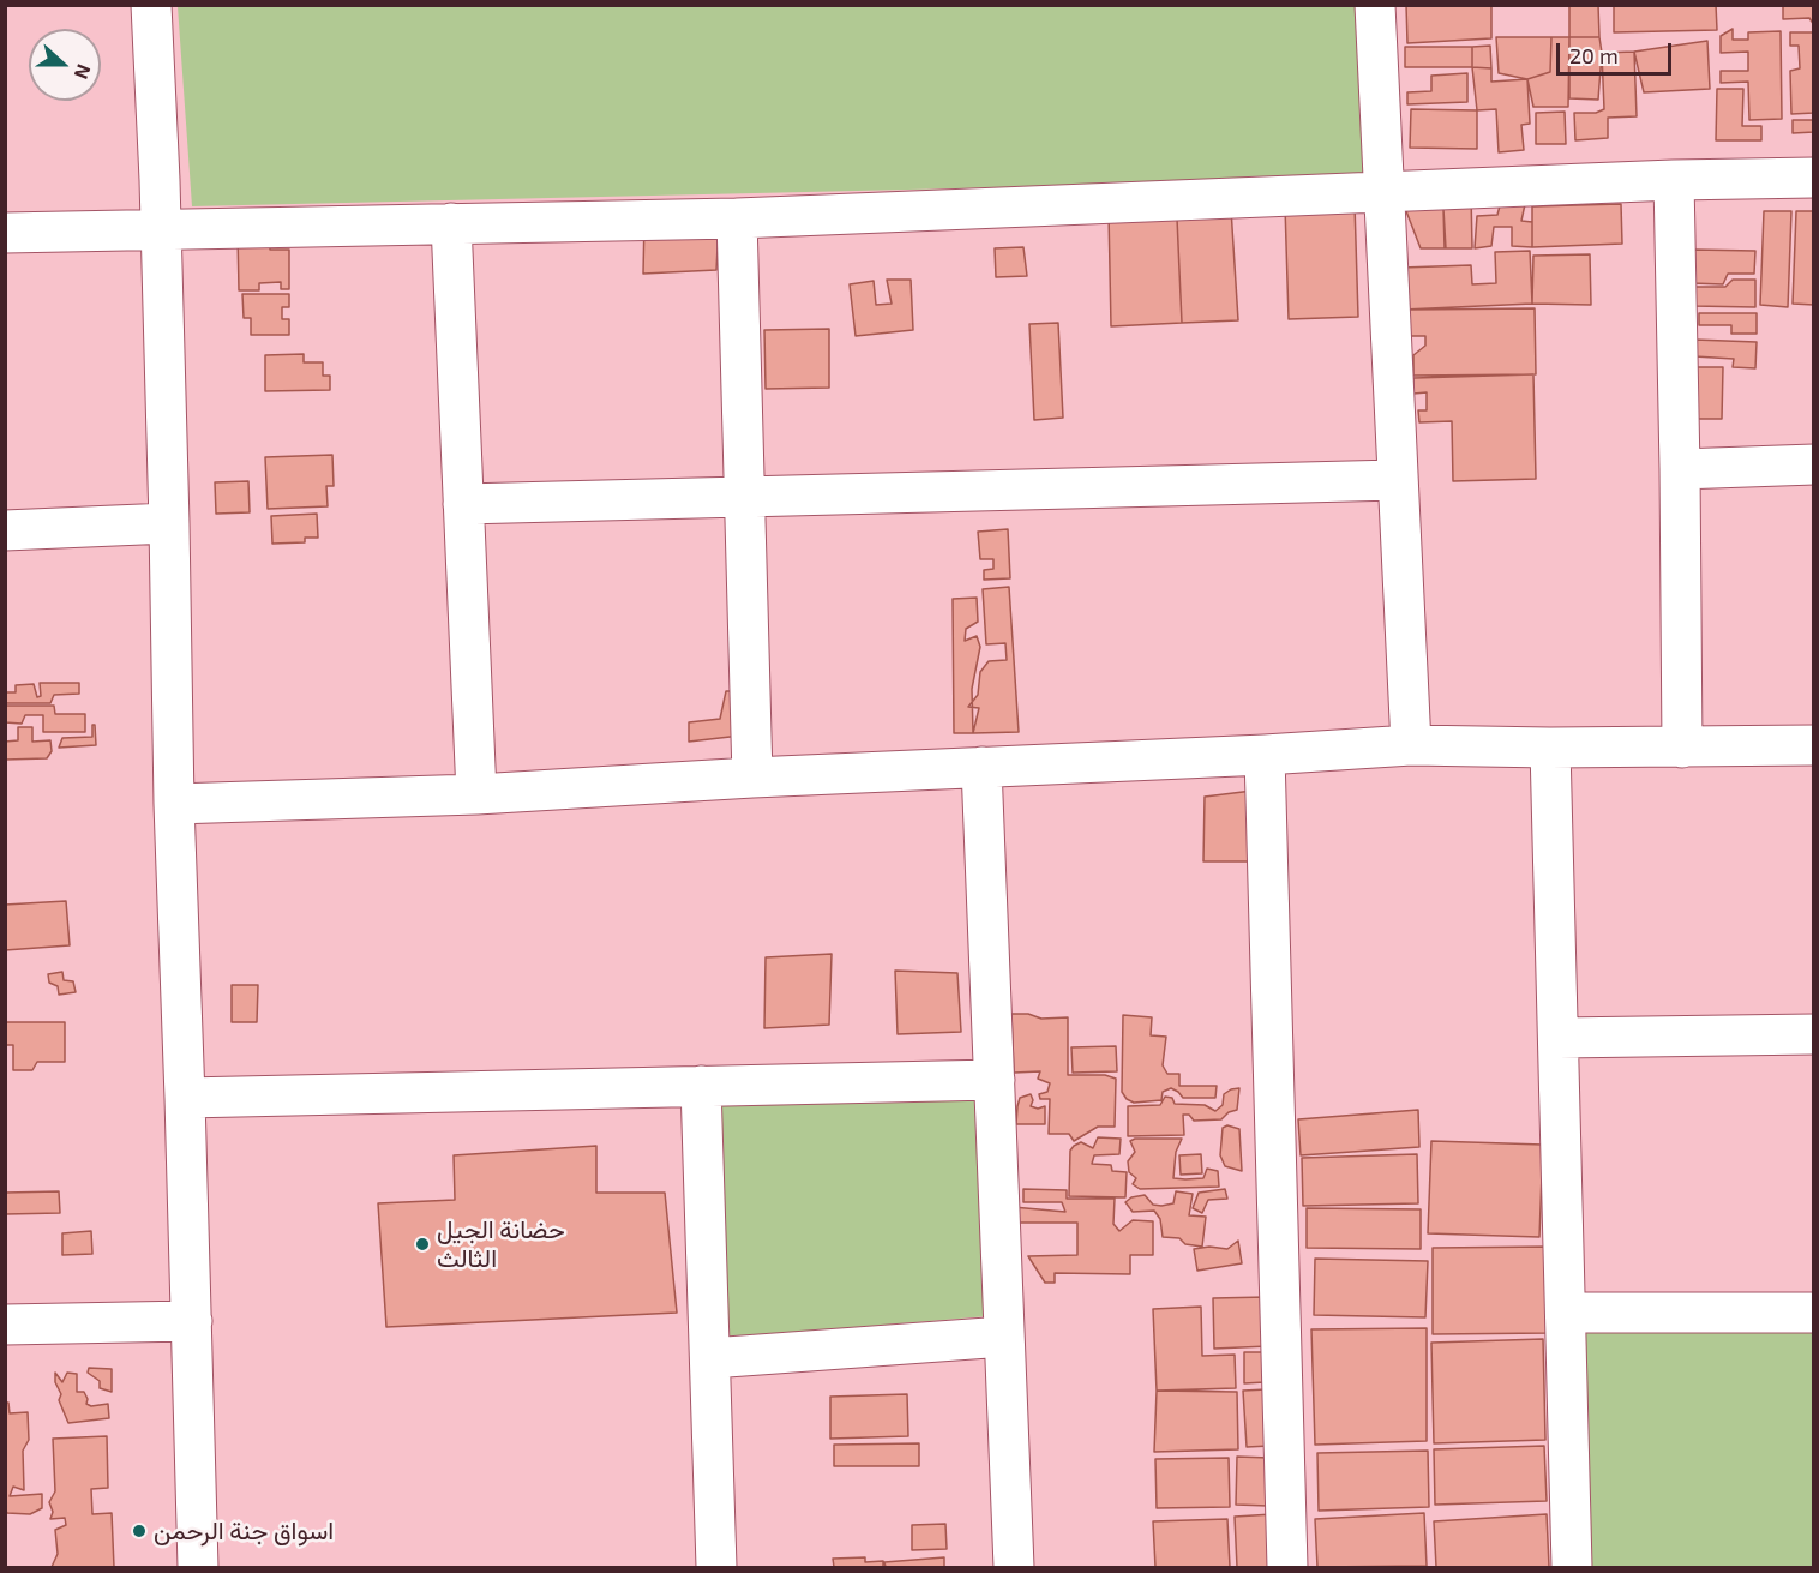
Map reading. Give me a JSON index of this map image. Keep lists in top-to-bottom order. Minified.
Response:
{"places":["حضانة الجيل الثالث","اسواق جنة الرحمن"],"scale_bar":"20 m","north":"right"}
